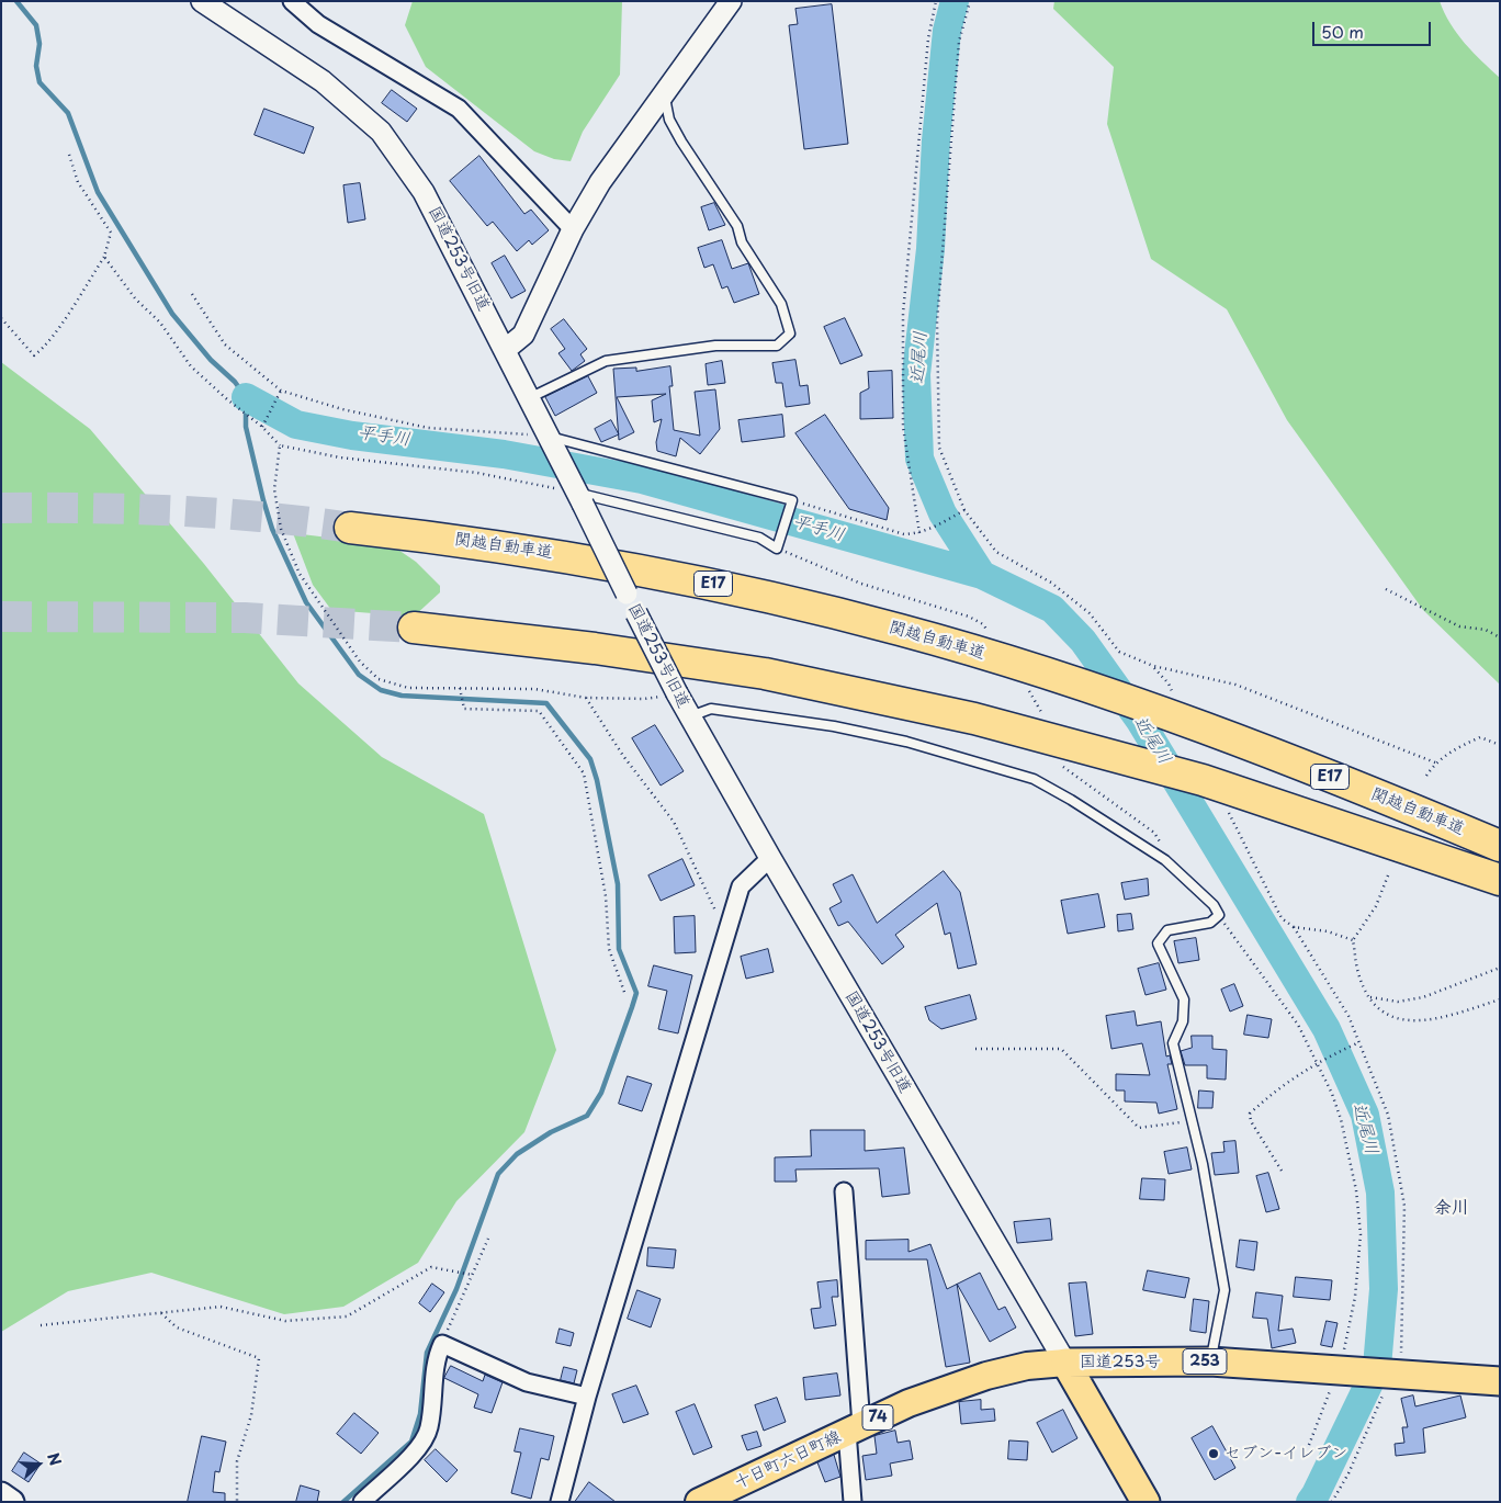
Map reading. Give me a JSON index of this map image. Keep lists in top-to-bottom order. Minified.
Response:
{"streets":{"highway":["関越自動車道","E17","253","国道253号"],"main road":["74","十日町六日町線"],"street":["国道253号旧道"]},"crossings":[["国道253号旧道","国道253号"],["国道253号旧道","十日町六日町線"],["国道253号","十日町六日町線"]],"districts":["余川"],"water":["近尾川","平手川"],"places":["セブン-イレブン"],"scale_bar":"50 m","north":"right"}
